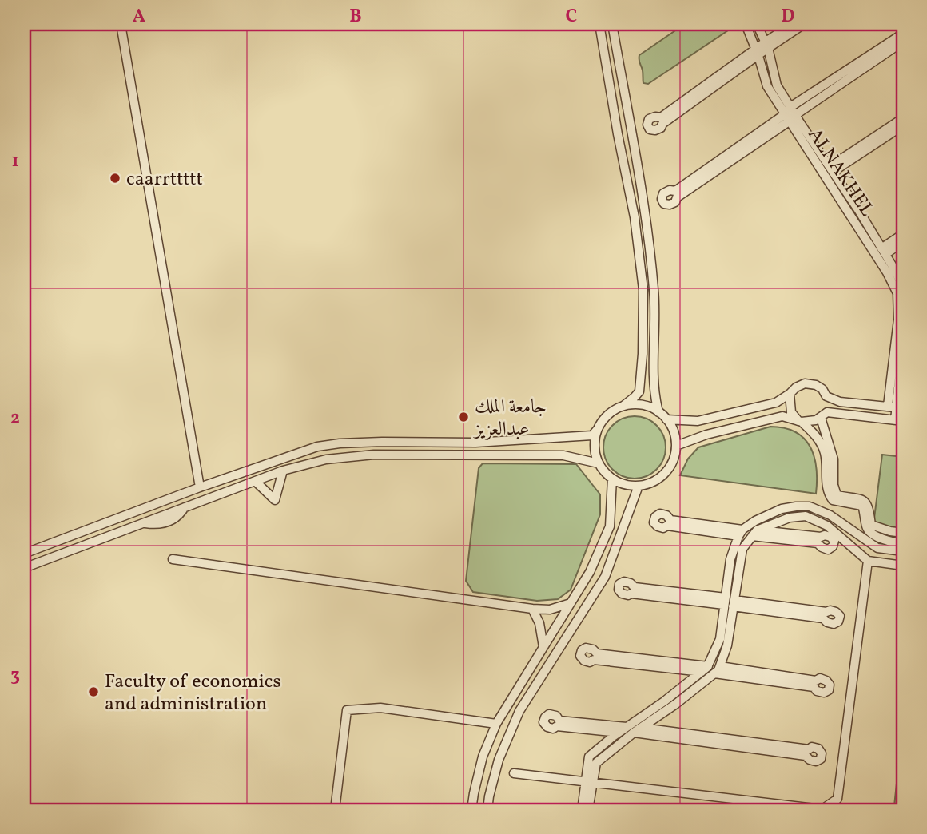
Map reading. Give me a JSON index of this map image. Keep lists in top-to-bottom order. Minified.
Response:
{"streets":{"street":["ALNAKHEL"]},"places":["caarrttttt","جامعة الملك عبدالعزيز","Faculty of economics and administration"],"grid":{"columns":["A","B","C","D"],"rows":["1","2","3"]}}
